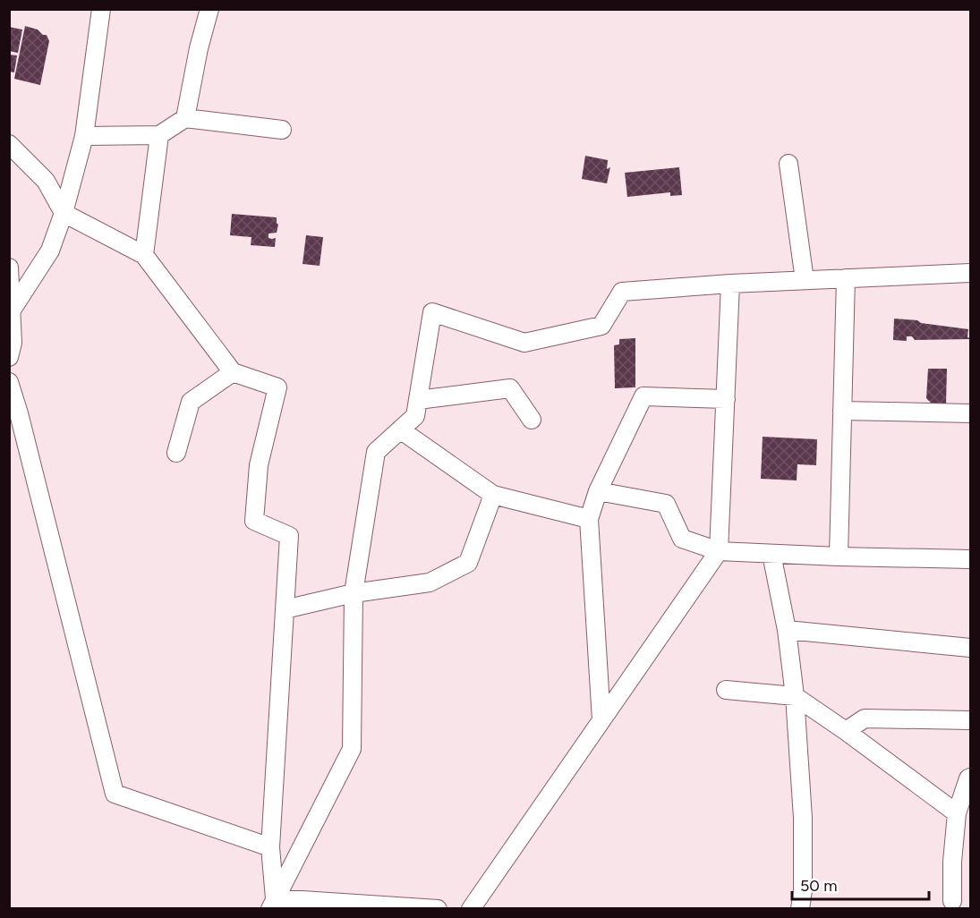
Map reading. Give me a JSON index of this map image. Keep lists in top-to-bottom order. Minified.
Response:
{"scale_bar":"50 m"}
